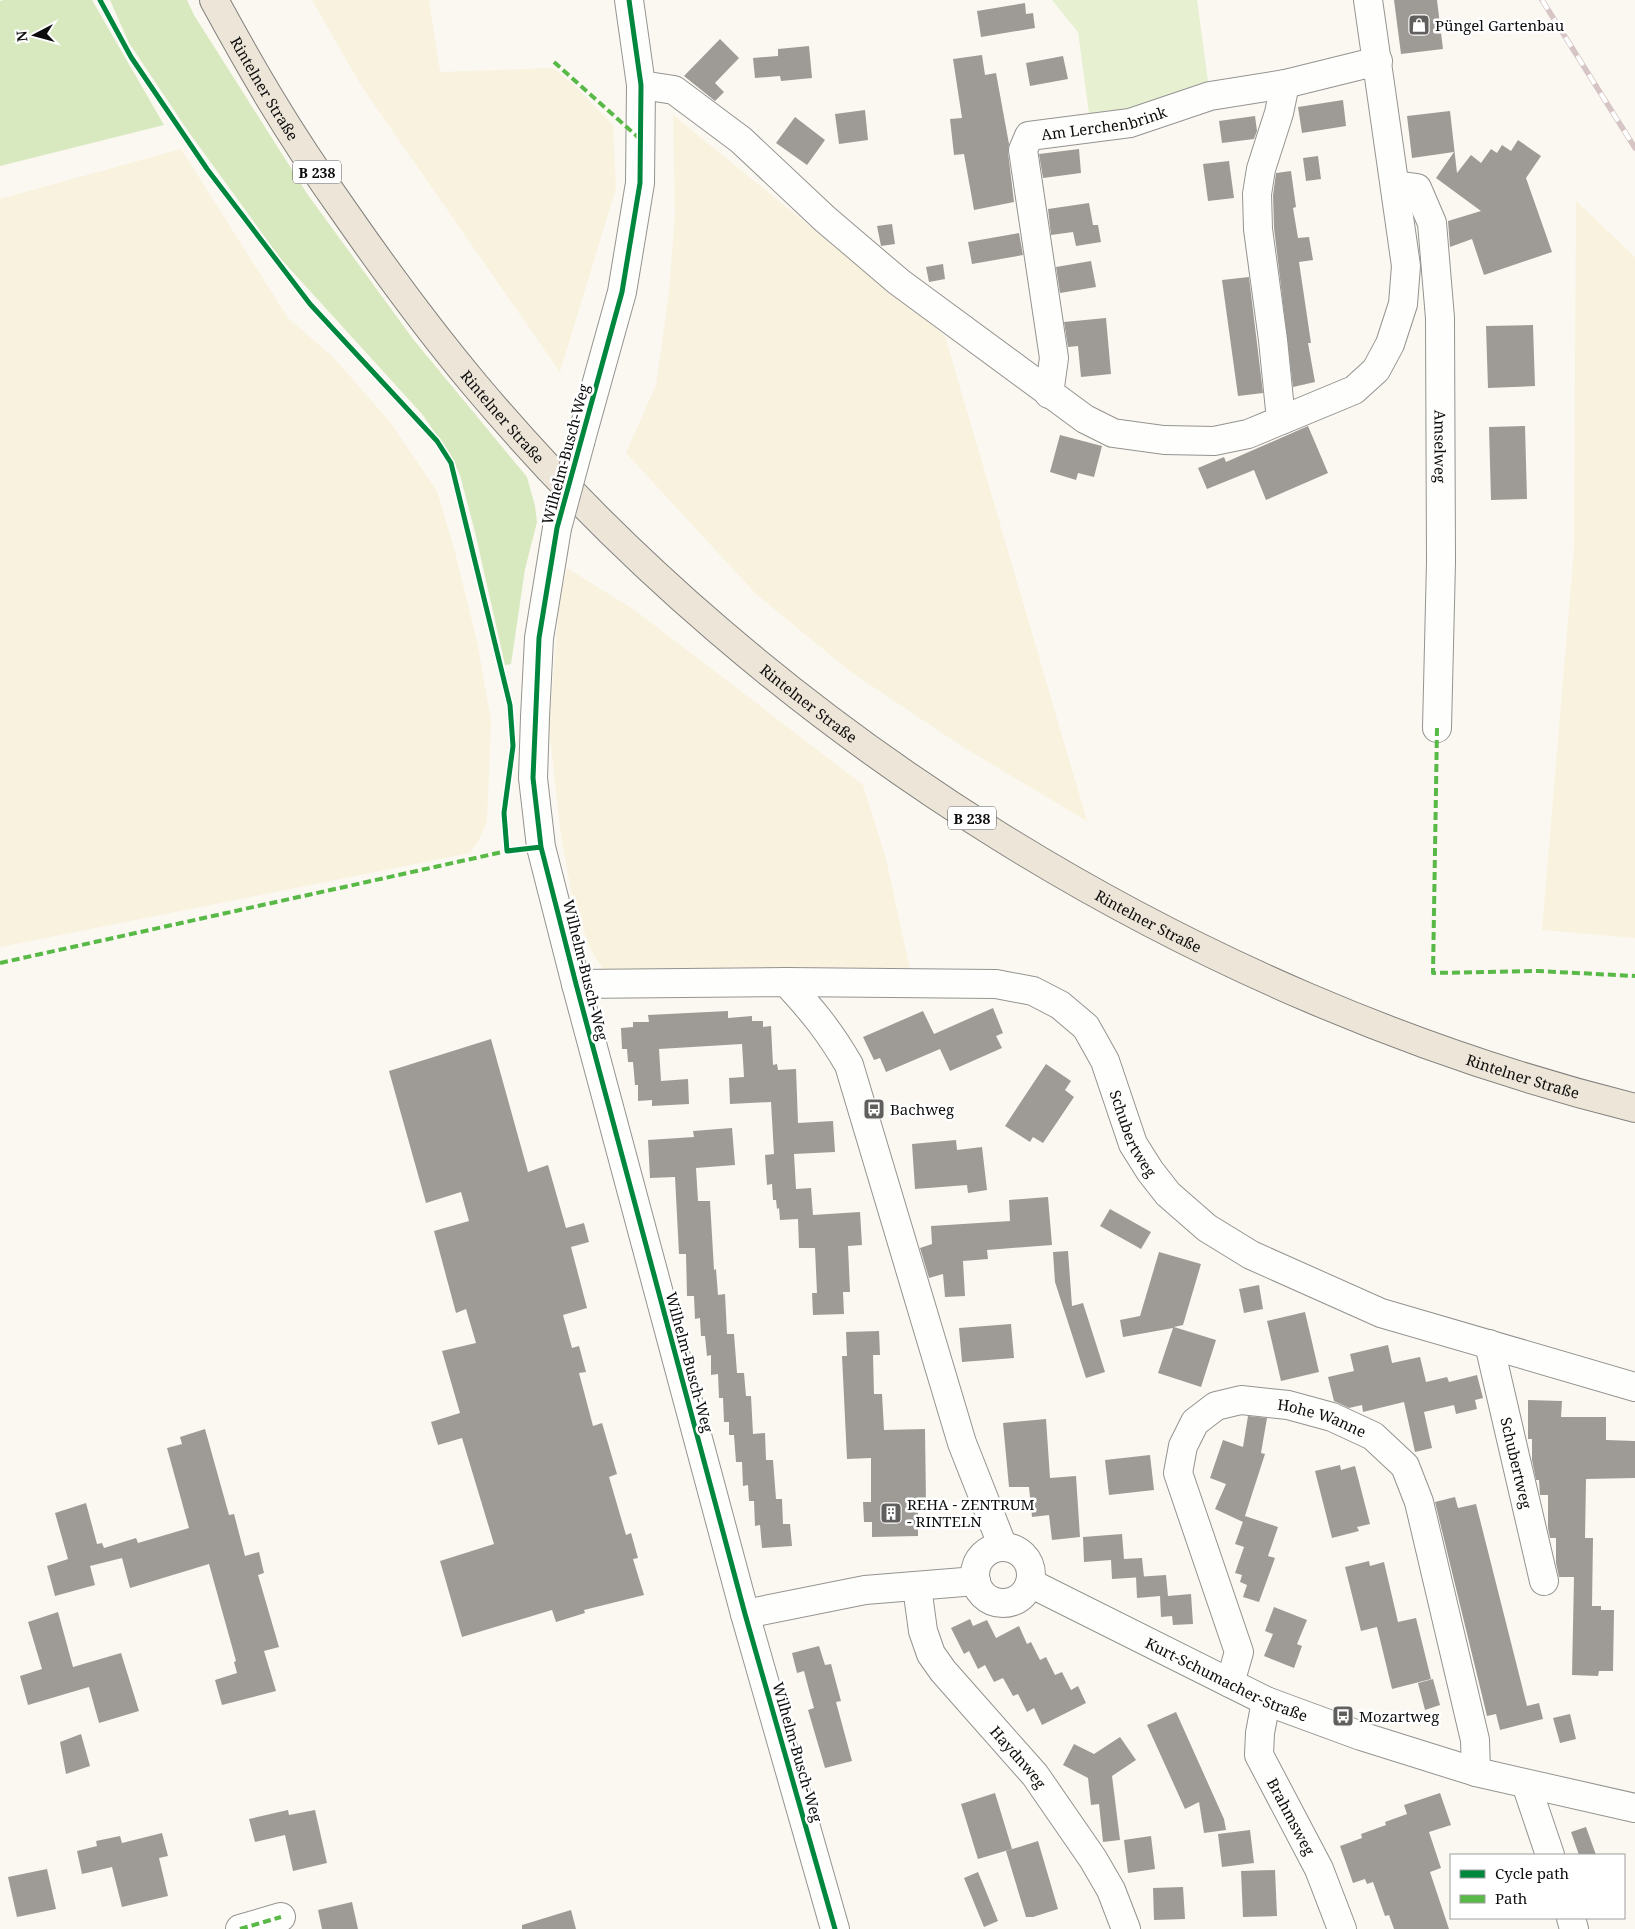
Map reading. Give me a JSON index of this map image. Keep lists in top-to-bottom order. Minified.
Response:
{"streets":{"main road":["Rintelner Straße","B 238"],"street":["Am Lerchenbrink","Amselweg","Wilhelm-Busch-Weg","Schubertweg","Hohe Wanne","Kurt-Schumacher-Straße","Haydnweg","Brahmsweg"]},"crossings":[["Hohe Wanne","Kurt-Schumacher-Straße"],["Kurt-Schumacher-Straße","Brahmsweg"]],"places":{"shop":["Püngel Gartenbau"],"bus stop":["Bachweg","Mozartweg"],"building":["REHA - ZENTRUM - RINTELN"]},"legend":["Cycle path","Path"],"north":"left"}
